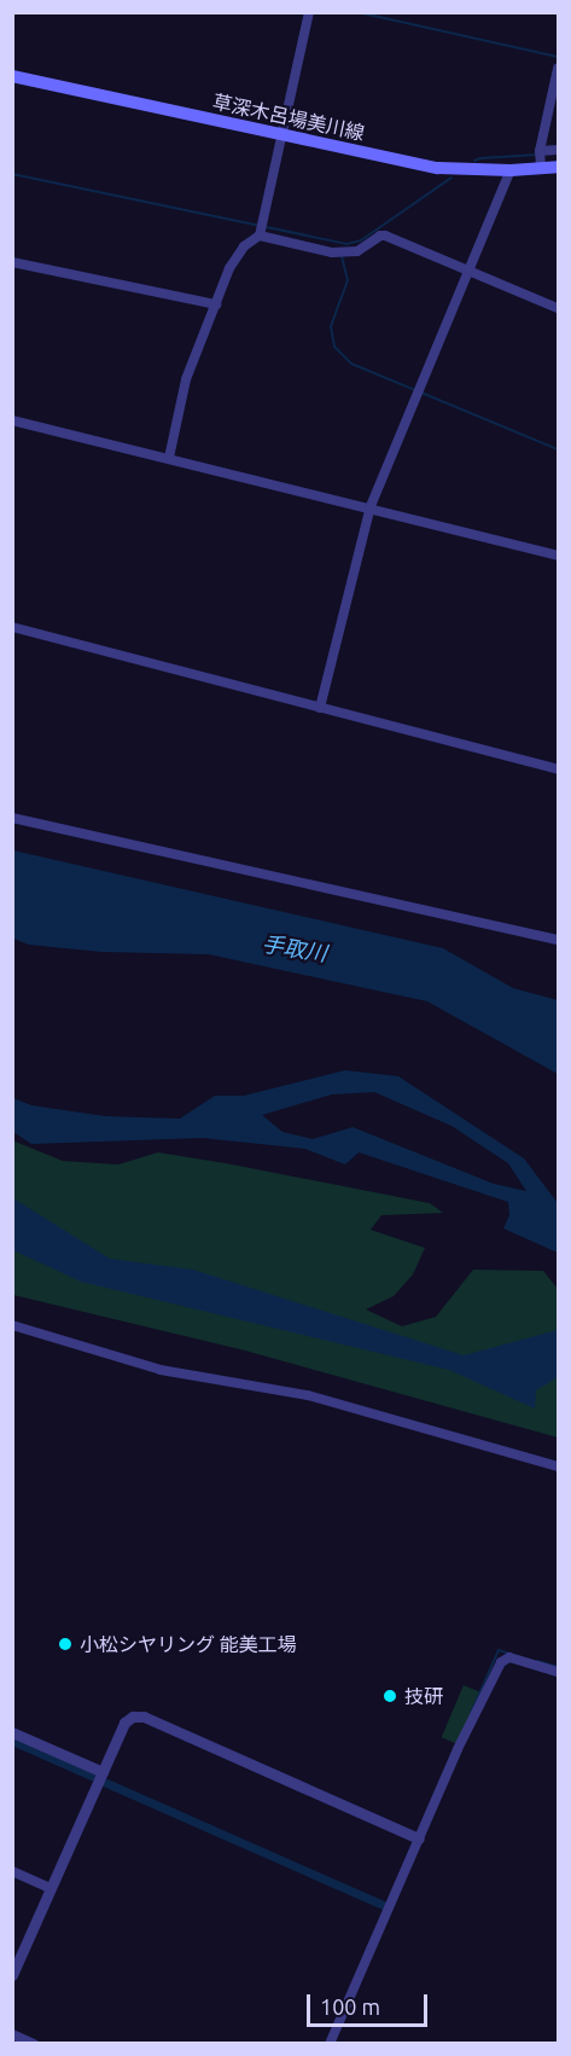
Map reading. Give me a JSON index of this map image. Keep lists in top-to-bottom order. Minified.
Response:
{"streets":{"main road":["草深木呂場美川線"]},"water":["手取川"],"places":["小松シヤリング 能美工場","技研"],"scale_bar":"100 m"}
